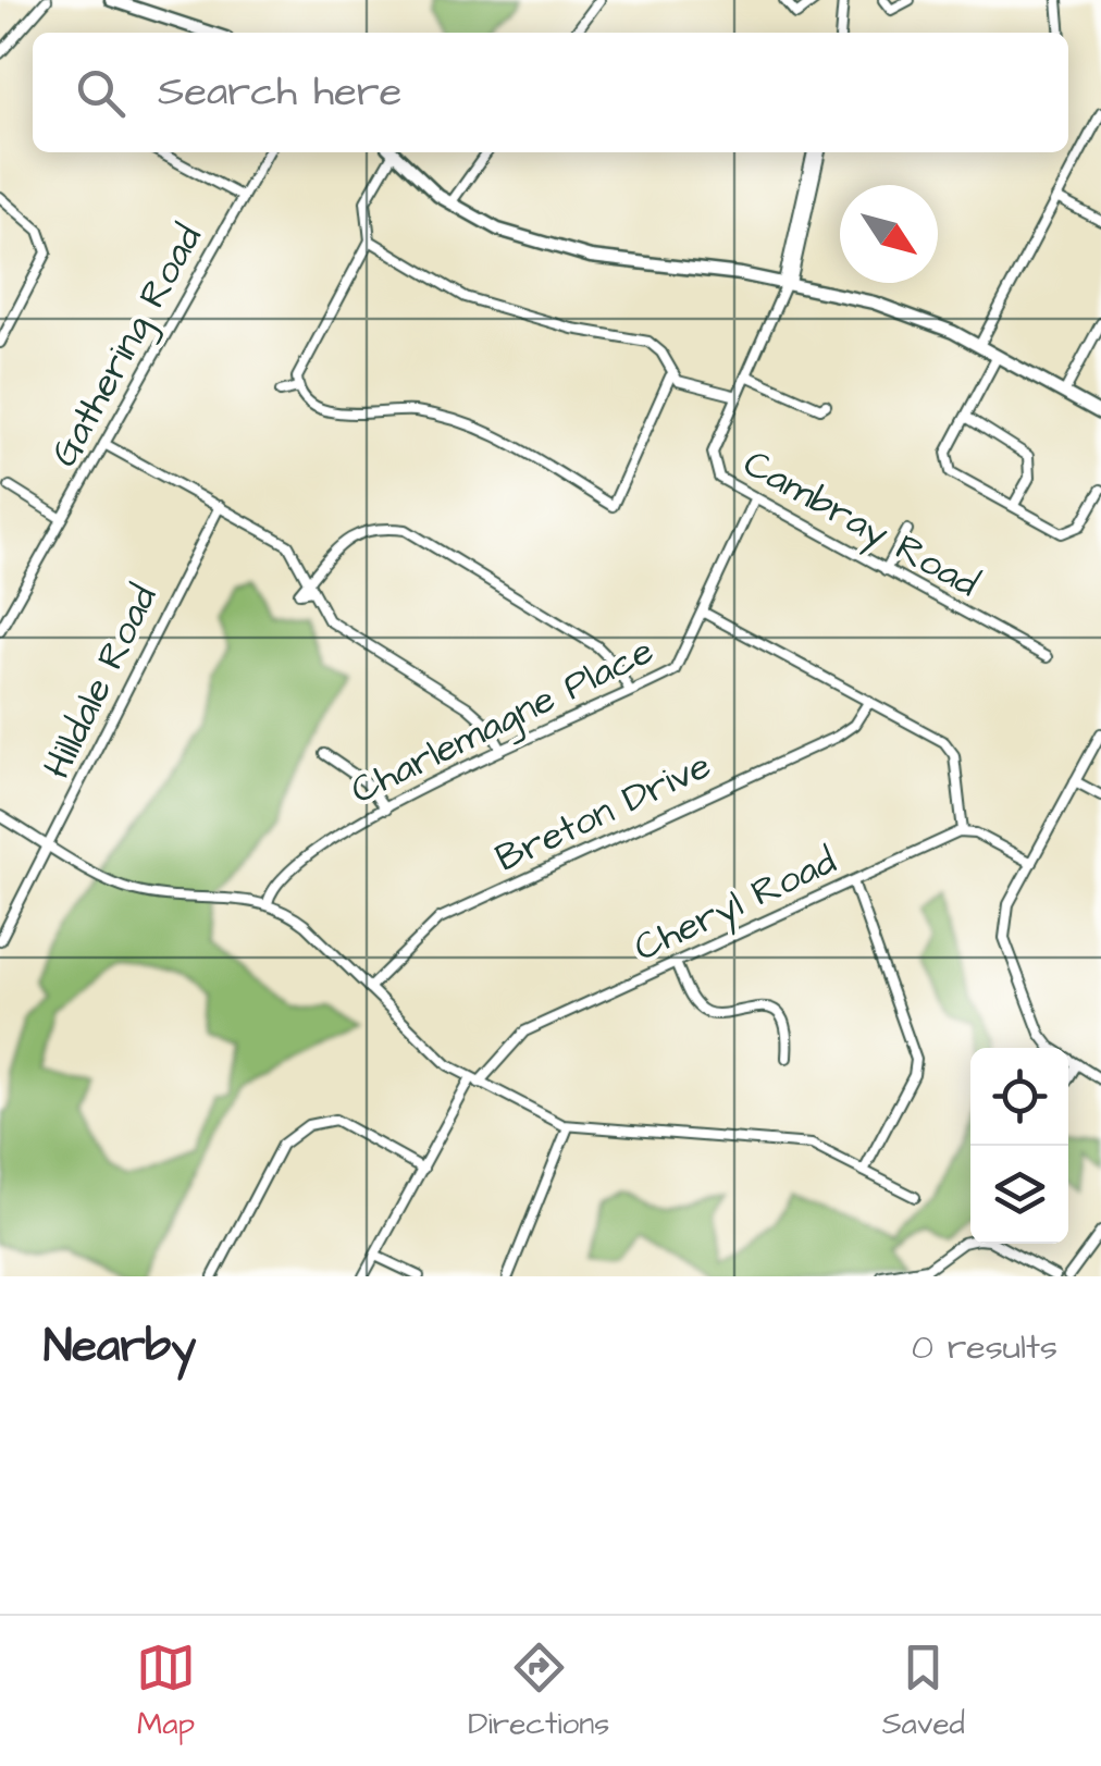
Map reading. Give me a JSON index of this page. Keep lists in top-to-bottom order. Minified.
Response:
{"streets":{"street":["Gathering Road","Cambray Road","Hilldale Road","Charlemagne Place","Breton Drive","Cheryl Road"]},"crossings":[["Cambray Road","Charlemagne Place"]],"north":"bottom right","page":{"search":"Search here","heading":["Nearby","0 results"],"nav":["Map","Directions","Saved"]}}
